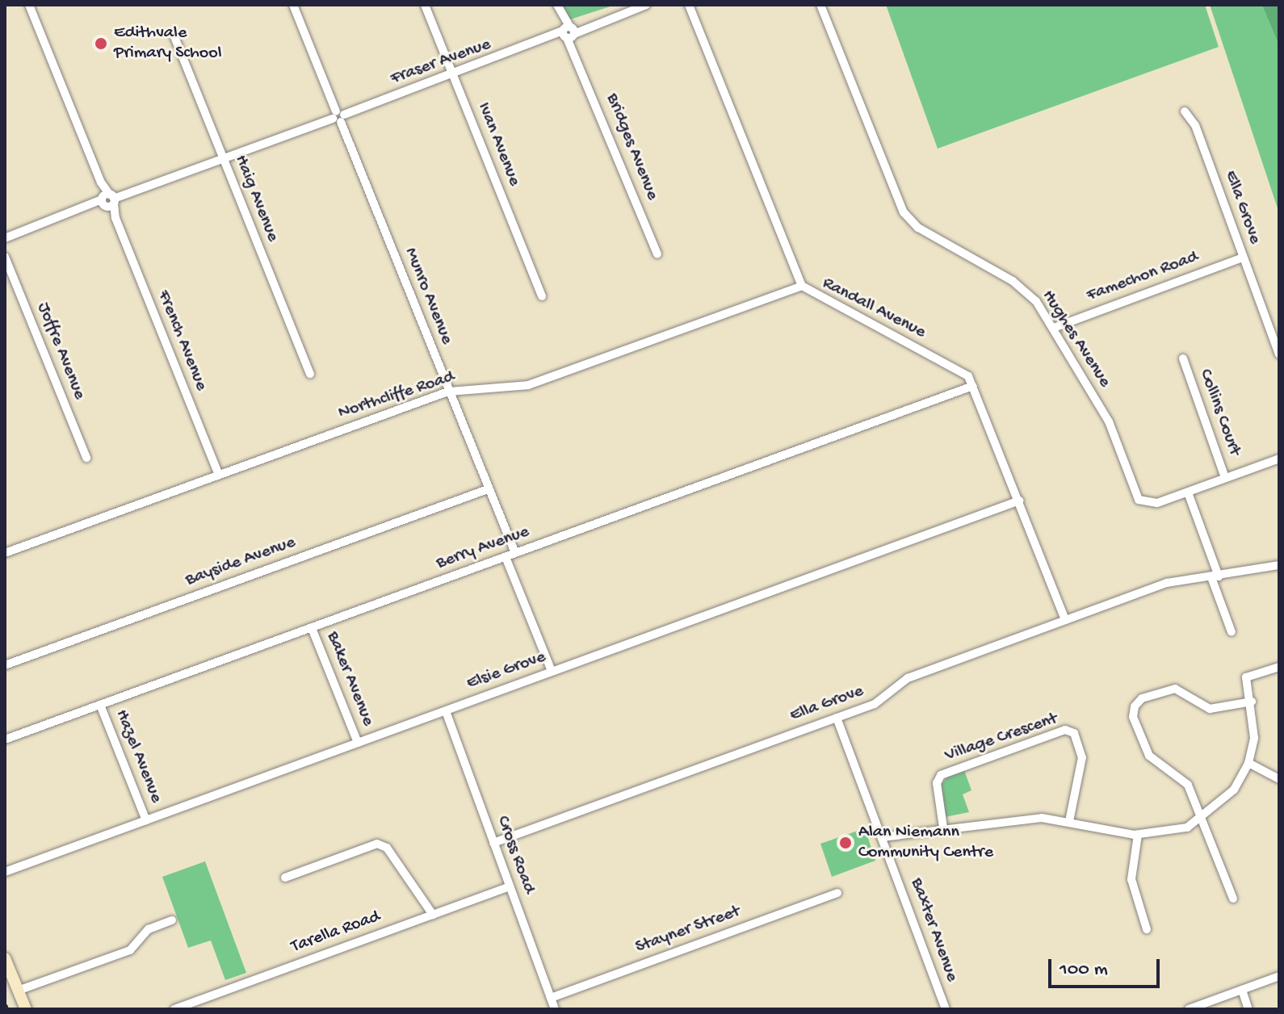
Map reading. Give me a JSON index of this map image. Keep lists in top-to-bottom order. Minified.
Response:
{"streets":{"street":["Fraser Avenue","Ivan Avenue","Bridges Avenue","Haig Avenue","Ella Grove","Famechon Road","Munro Avenue","Randall Avenue","Hughes Avenue","French Avenue","Joffre Avenue","Northcliffe Road","Collins Court","Berry Avenue","Bayside Avenue","Elsie Grove","Baker Avenue","Village Crescent","Hazel Avenue","Cross Road","Stayner Street","Baxter Avenue","Tarella Road"]},"crossings":[["Fraser Avenue","Ivan Avenue"],["Fraser Avenue","Bridges Avenue"],["Fraser Avenue","Haig Avenue"],["Fraser Avenue","Munro Avenue"],["Fraser Avenue","French Avenue"],["Ella Grove","Famechon Road"],["Ella Grove","Randall Avenue"],["Ella Grove","Cross Road"],["Ella Grove","Baxter Avenue"],["Famechon Road","Hughes Avenue"],["Munro Avenue","Northcliffe Road"],["Munro Avenue","Berry Avenue"],["Munro Avenue","Bayside Avenue"],["Randall Avenue","Northcliffe Road"],["Randall Avenue","Berry Avenue"],["Randall Avenue","Elsie Grove"],["Hughes Avenue","Collins Court"],["French Avenue","Northcliffe Road"],["Berry Avenue","Baker Avenue"],["Berry Avenue","Hazel Avenue"],["Elsie Grove","Baker Avenue"],["Elsie Grove","Hazel Avenue"],["Elsie Grove","Cross Road"],["Cross Road","Stayner Street"],["Cross Road","Tarella Road"]],"places":["Edithvale Primary School","Alan Niemann Community Centre"],"scale_bar":"100 m"}
